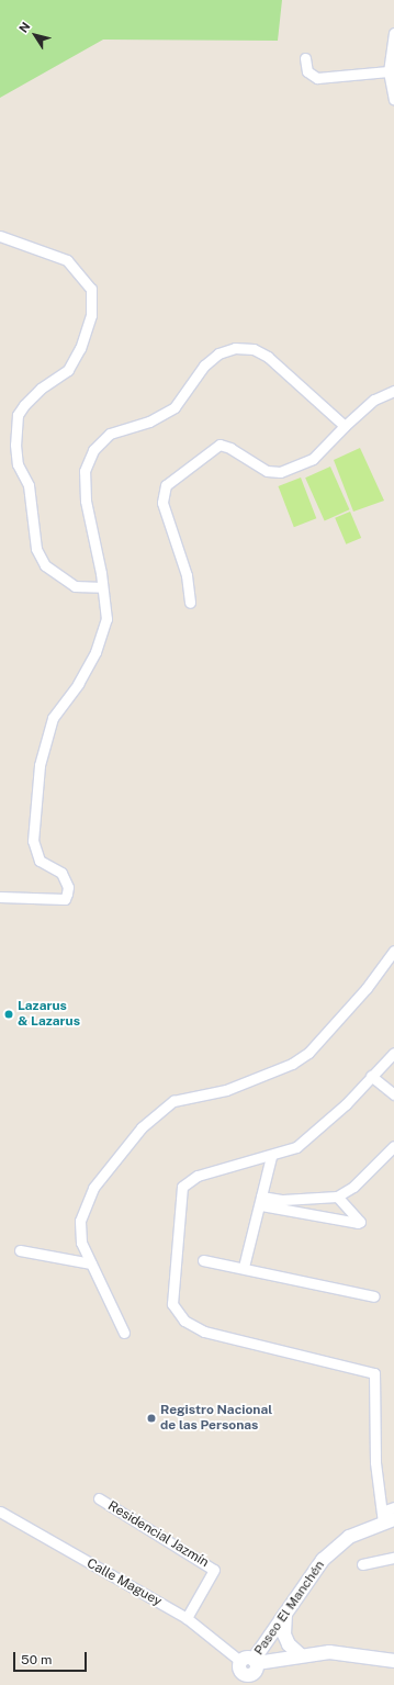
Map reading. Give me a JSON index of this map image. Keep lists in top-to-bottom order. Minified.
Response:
{"streets":{"street":["Residencial Jazmín","Calle Maguey","Paseo El Manchén"]},"crossings":[["Residencial Jazmín","Calle Maguey"],["Calle Maguey","Paseo El Manchén"]],"places":["Lazarus & Lazarus","Registro Nacional de las Personas"],"scale_bar":"50 m","north":"top left"}
